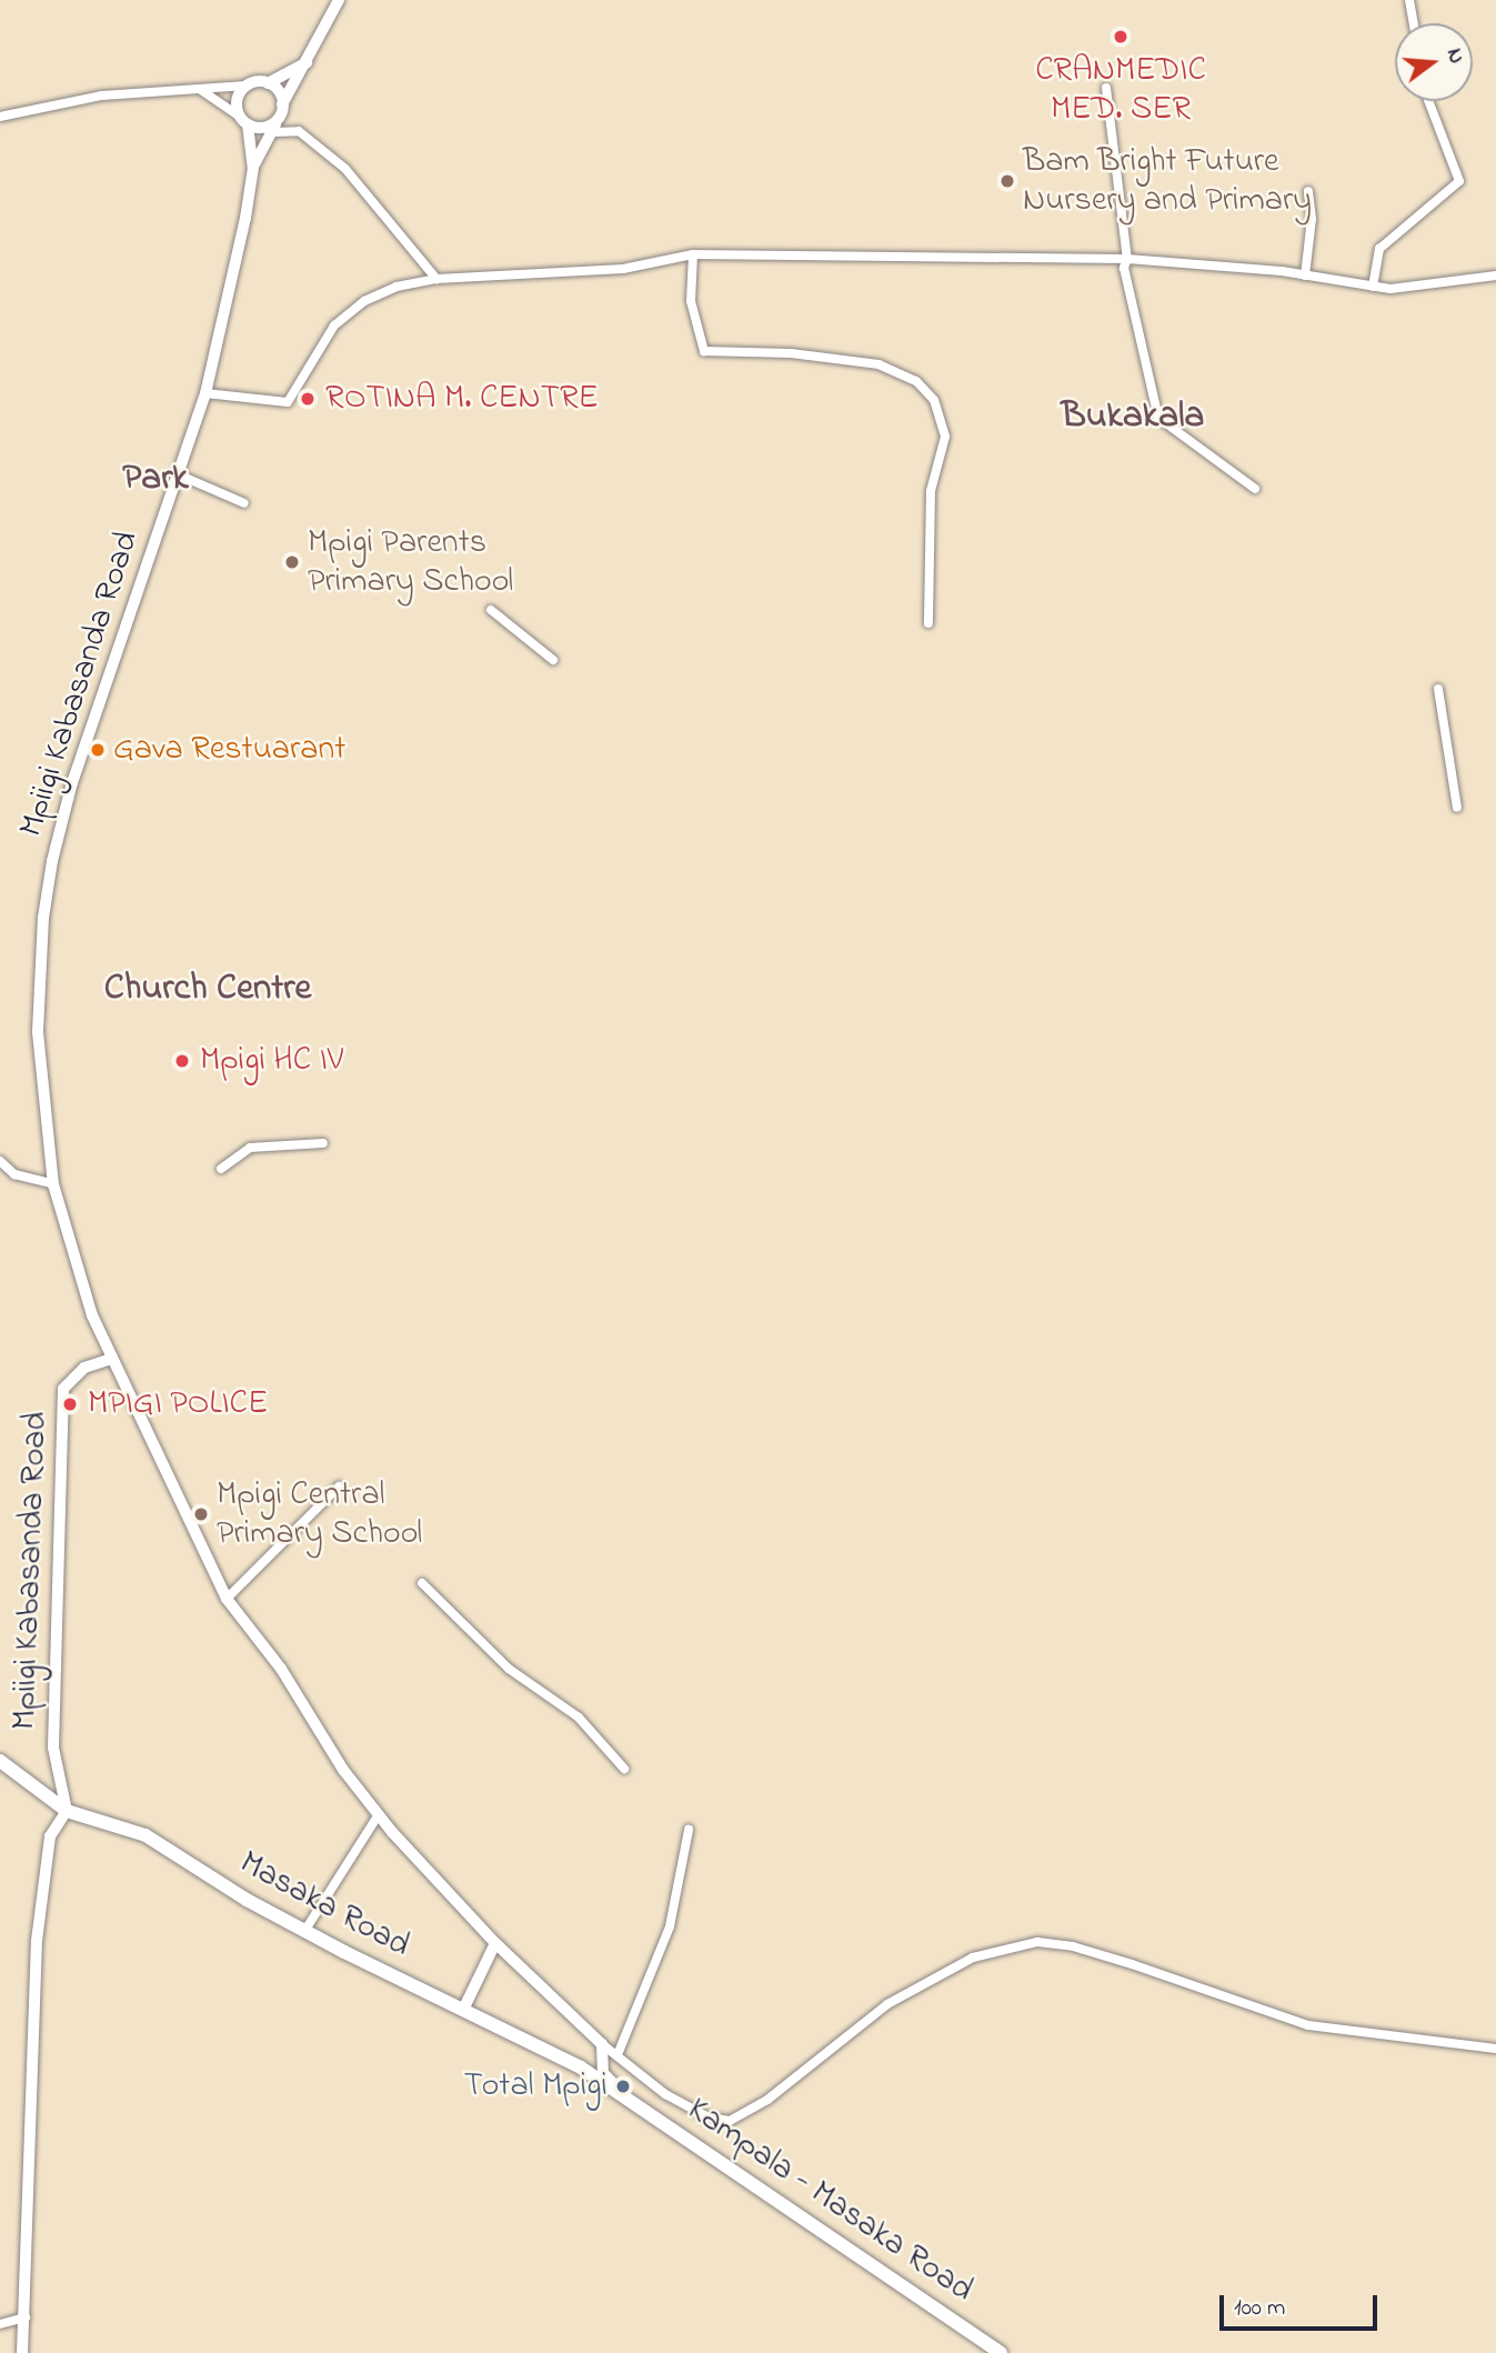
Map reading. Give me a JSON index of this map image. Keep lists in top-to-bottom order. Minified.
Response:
{"streets":{"main road":["Mpiigi Kabasanda Road","Masaka Road","Kampala - Masaka Road"]},"crossings":[["Mpiigi Kabasanda Road","Masaka Road"],["Masaka Road","Kampala - Masaka Road"]],"districts":["Bukakala","Park","Church Centre"],"places":["CRANMEDIC MED. SER","Bam Bright Future Nursery and Primary","ROTINA M. CENTRE","Mpigi Parents Primary School","Gava Restuarant","Mpigi HC IV","MPIGI POLICE","Mpigi Central Primary School","Total Mpigi"],"scale_bar":"100 m","north":"right"}
